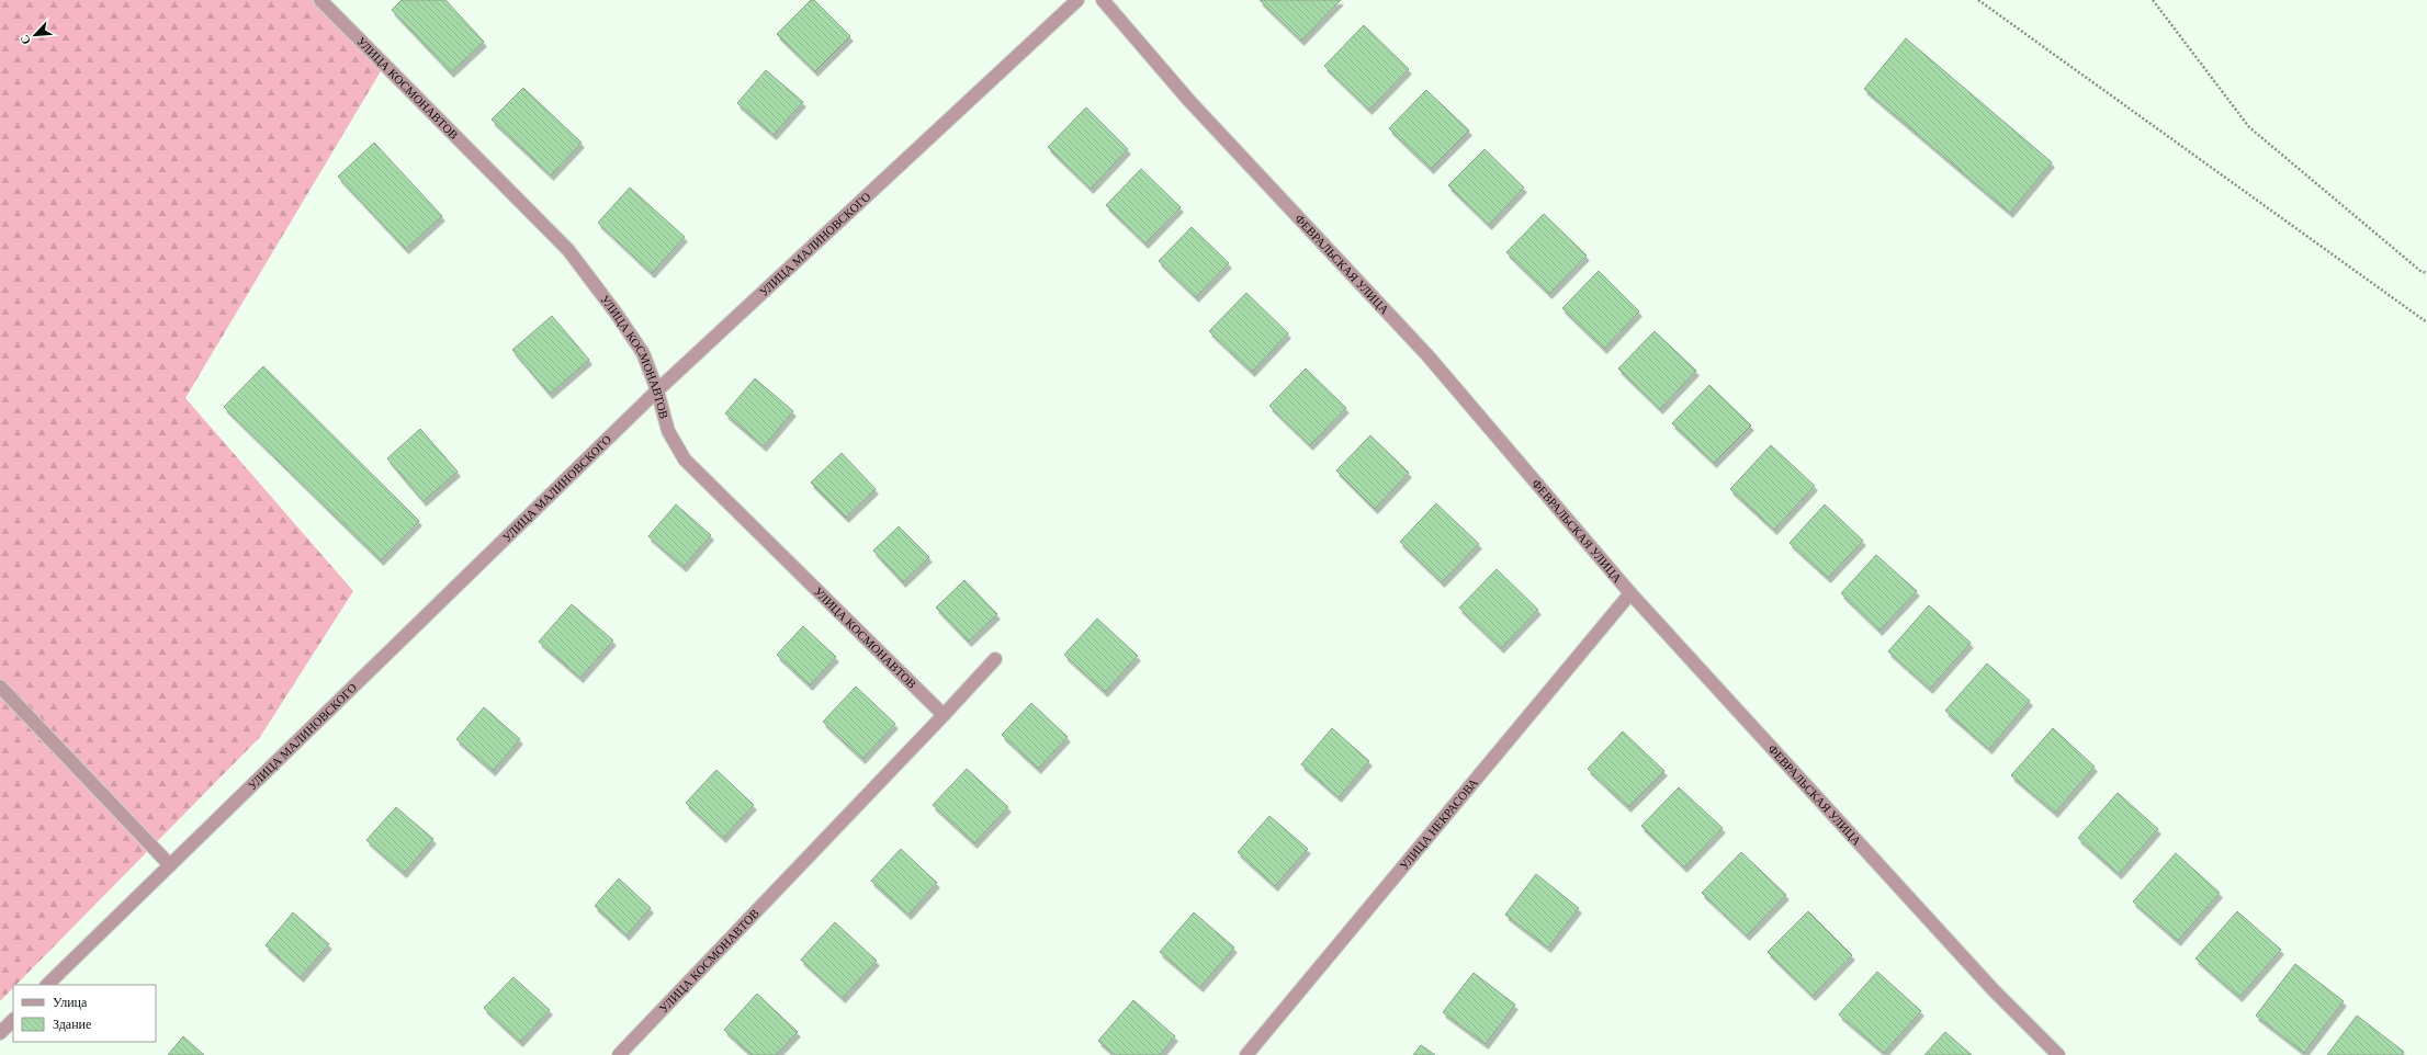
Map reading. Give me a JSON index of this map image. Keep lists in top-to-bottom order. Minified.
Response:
{"streets":{"street":["УЛИЦА КОСМОНАВТОВ","УЛИЦА МАЛИНОВСКОГО","ФЕВРАЛЬСКАЯ УЛИЦА","УЛИЦА НЕКРАСОВА"]},"crossings":[["УЛИЦА КОСМОНАВТОВ","УЛИЦА МАЛИНОВСКОГО"],["ФЕВРАЛЬСКАЯ УЛИЦА","УЛИЦА НЕКРАСОВА"]],"legend":["Улица","Здание"],"north":"bottom left"}
